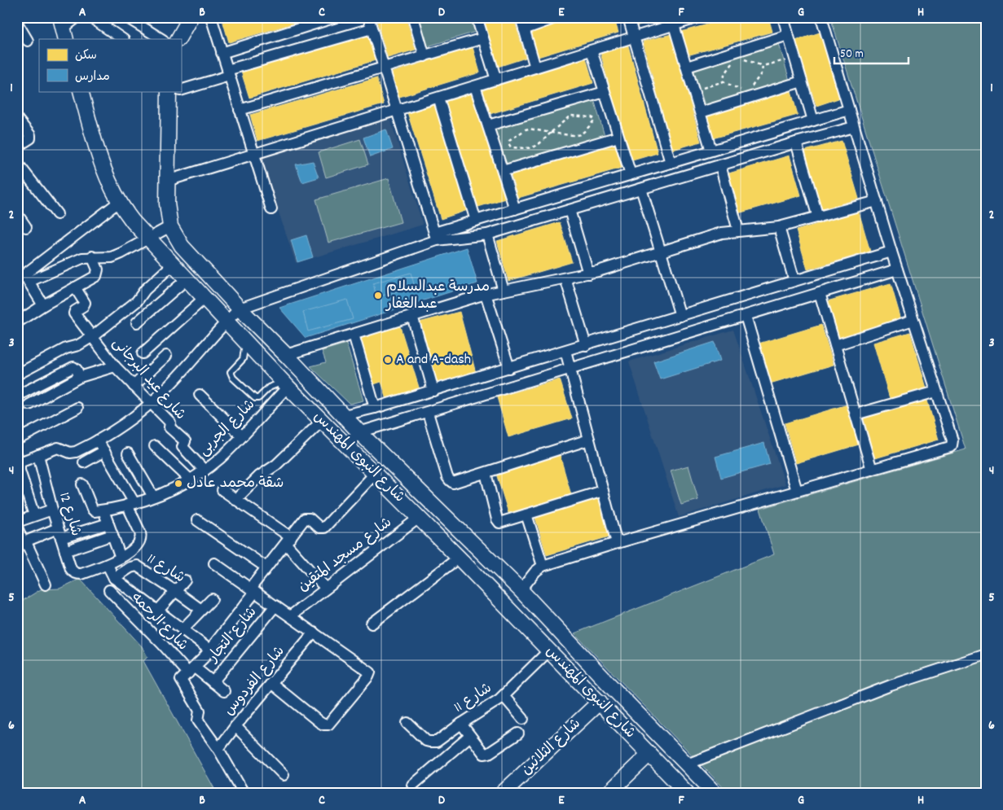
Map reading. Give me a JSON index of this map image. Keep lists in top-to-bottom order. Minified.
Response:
{"streets":{"street":["شارع عيد البرجانى","شارع الجربى","شارع النبوى المهندس","شارع 12","شارع مسجد المتقين","شارع 11","شارع الرحمه","شارع التجار","شارع الفردوس","شارع الثلاثين"]},"crossings":[["شارع عيد البرجانى","شارع الجربى"],["شارع الجربى","شارع النبوى المهندس"],["شارع النبوى المهندس","شارع مسجد المتقين"],["شارع النبوى المهندس","شارع 11"],["شارع النبوى المهندس","شارع الثلاثين"]],"places":["مدرسة عبدالسلام عبدالغفار","A and A-dash","شقة محمد عادل"],"legend":["سكن","مدارس"],"scale_bar":"50 m","grid":{"columns":["A","B","C","D","E","F","G","H"],"rows":["1","2","3","4","5","6"]}}
